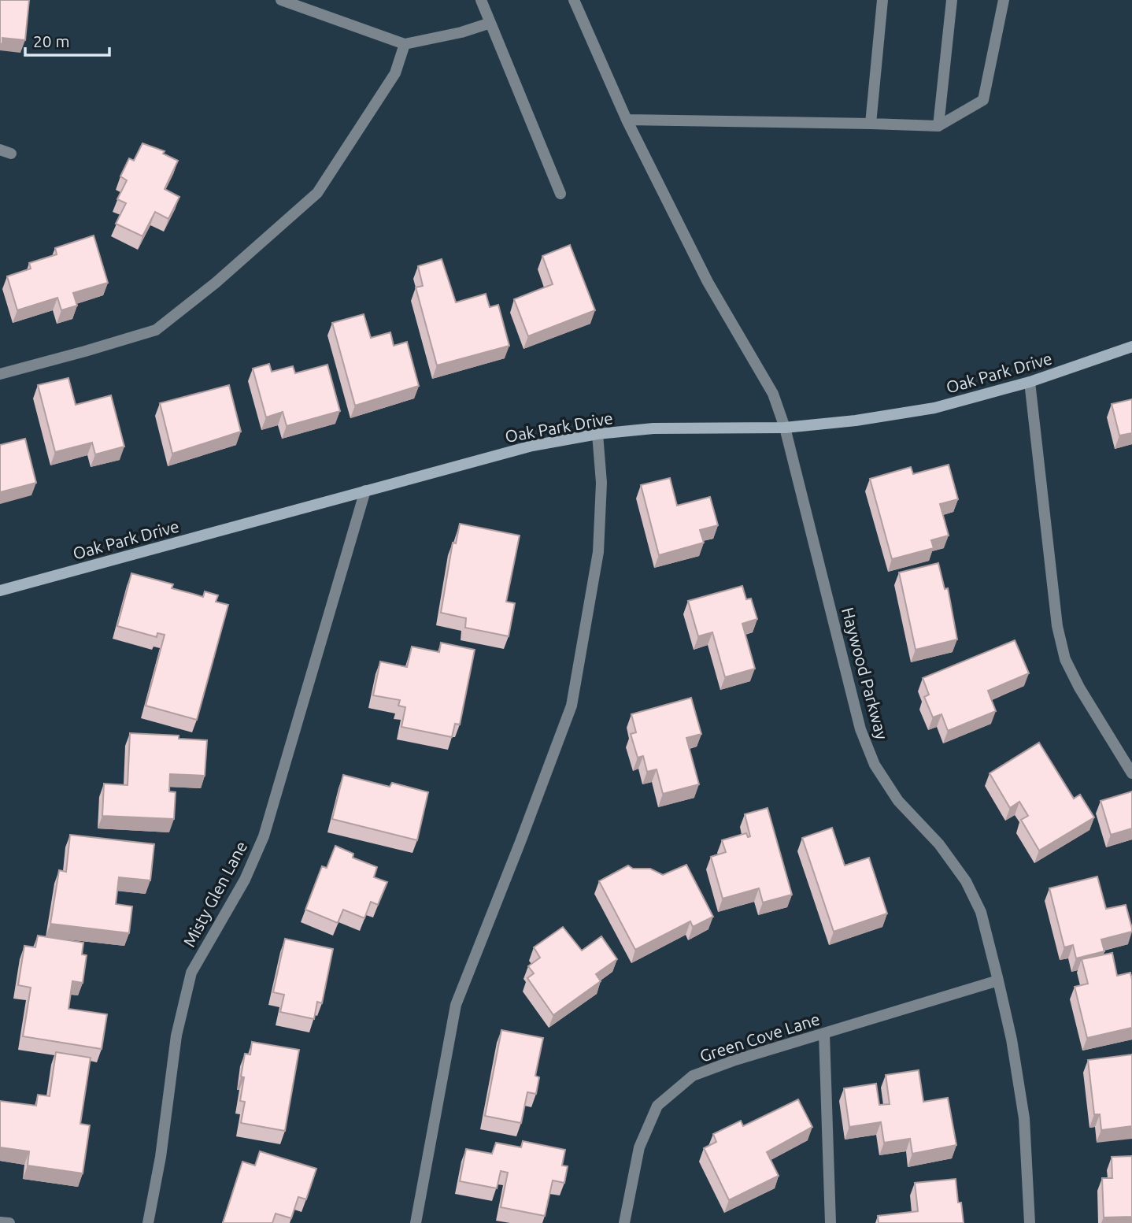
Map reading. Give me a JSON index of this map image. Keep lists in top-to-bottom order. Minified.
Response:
{"streets":{"street":["Oak Park Drive","Haywood Parkway","Misty Glen Lane","Green Cove Lane"]},"crossings":[["Oak Park Drive","Haywood Parkway"],["Oak Park Drive","Misty Glen Lane"],["Haywood Parkway","Green Cove Lane"]],"scale_bar":"20 m"}
